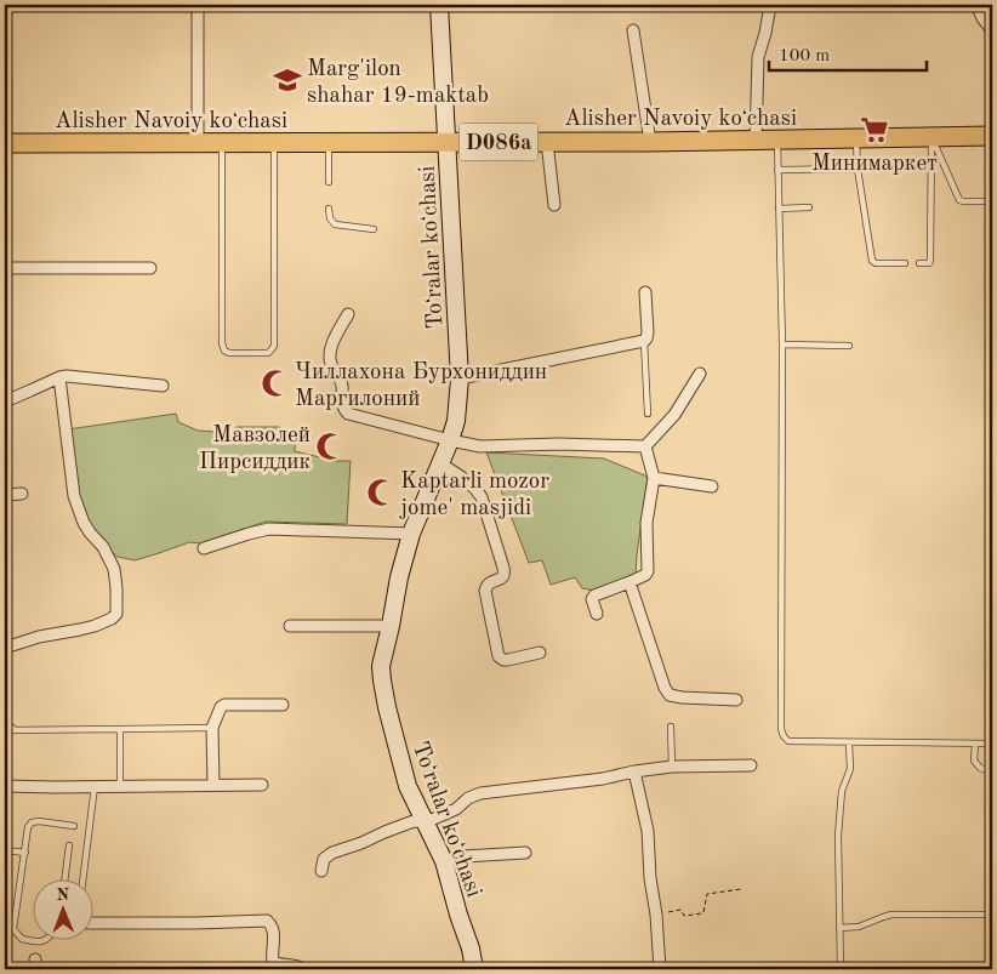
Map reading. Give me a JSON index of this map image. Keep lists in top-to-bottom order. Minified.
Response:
{"streets":{"main road":["Alisher Navoiy koʻchasi","D086a"],"street":["Toʻralar koʻchasi"]},"crossings":[["Alisher Navoiy koʻchasi","Toʻralar koʻchasi"]],"places":{"school or university":["Marg'ilon shahar 19-maktab"],"supermarket":["Минимаркет"],"mosque":["Чиллахона Бурхониддин Маргилоний","Мавзолей Пирсиддик","Kaptarli mozor jome' masjidi"]},"scale_bar":"100 m","north":"top"}
